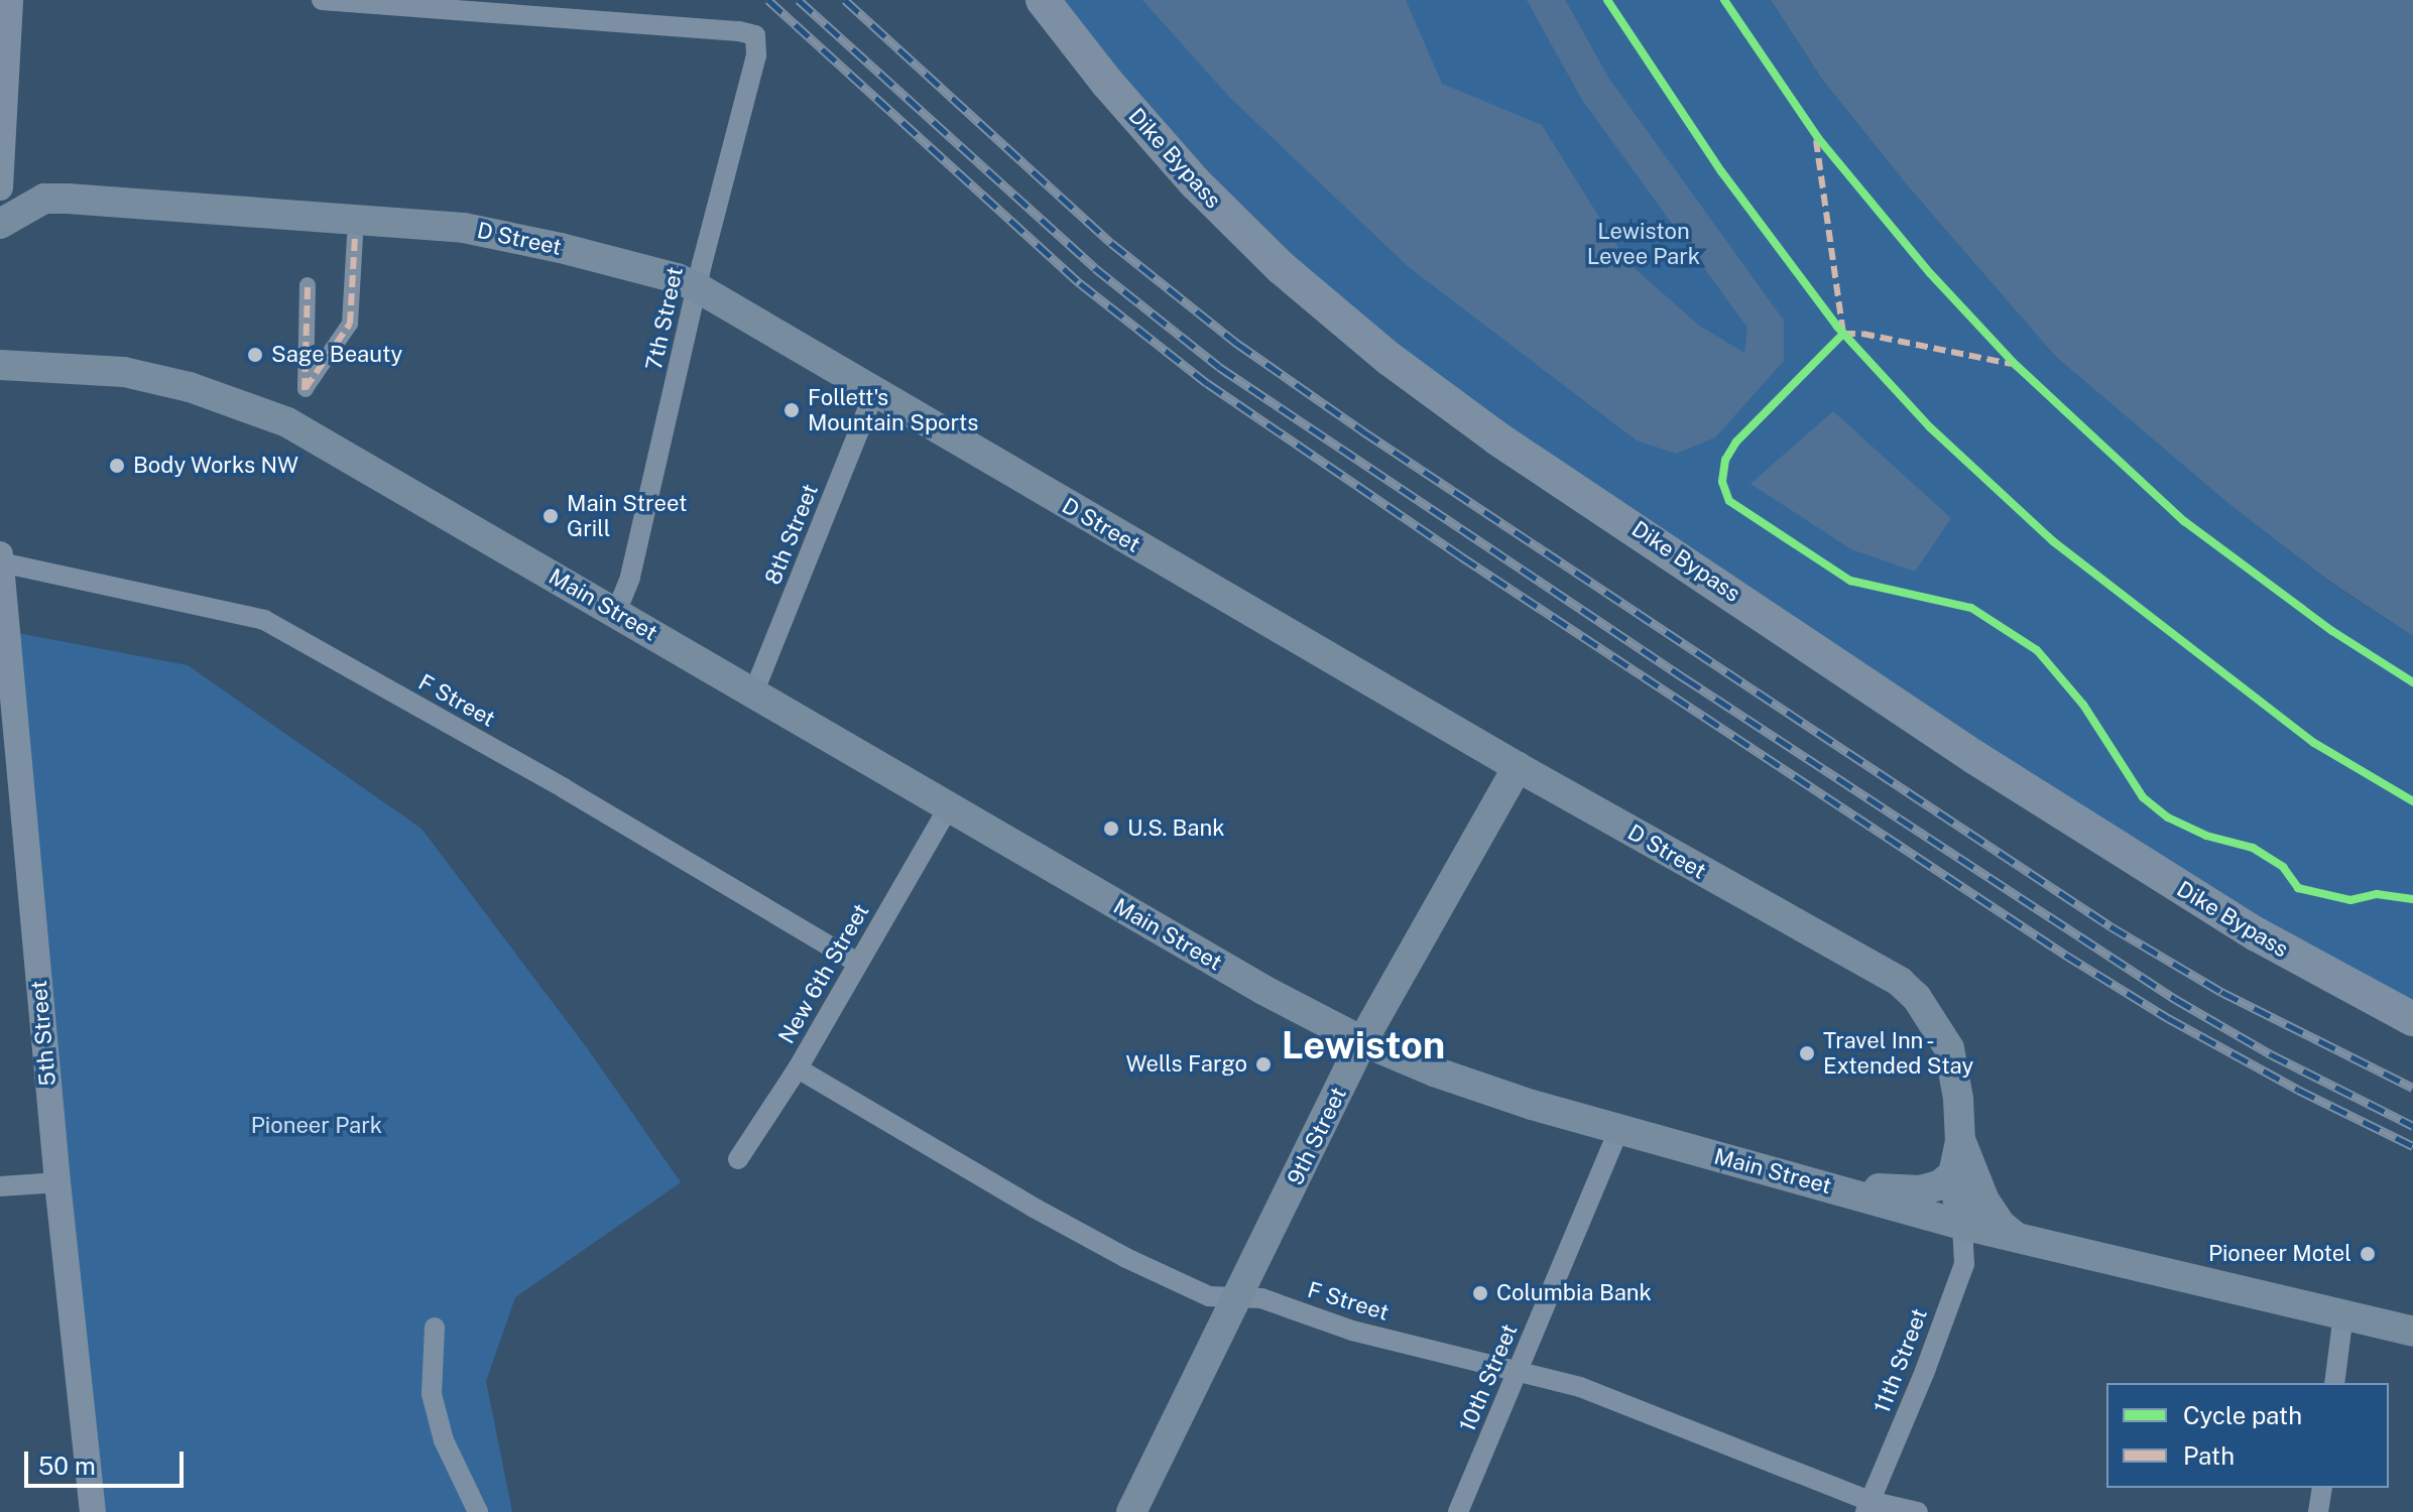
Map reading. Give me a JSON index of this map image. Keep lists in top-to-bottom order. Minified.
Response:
{"streets":{"highway":["Dike Bypass"],"main road":["D Street","Main Street","9th Street"],"street":["7th Street","8th Street","F Street","New 6th Street","5th Street","11th Street","10th Street"]},"crossings":[["D Street","7th Street"],["D Street","8th Street"],["D Street","Main Street"],["D Street","9th Street"],["D Street","11th Street"],["7th Street","Main Street"],["8th Street","Main Street"],["Main Street","New 6th Street"],["Main Street","9th Street"],["Main Street","11th Street"],["Main Street","10th Street"],["F Street","New 6th Street"],["F Street","5th Street"],["F Street","9th Street"],["F Street","11th Street"],["F Street","10th Street"]],"districts":["Lewiston"],"parks":["Lewiston Levee Park","Pioneer Park"],"places":["Sage Beauty","Follett's Mountain Sports","Body Works NW","Main Street Grill","U.S. Bank","Travel Inn - Extended Stay","Wells Fargo","Pioneer Motel","Columbia Bank"],"legend":["Cycle path","Path"],"scale_bar":"50 m"}
